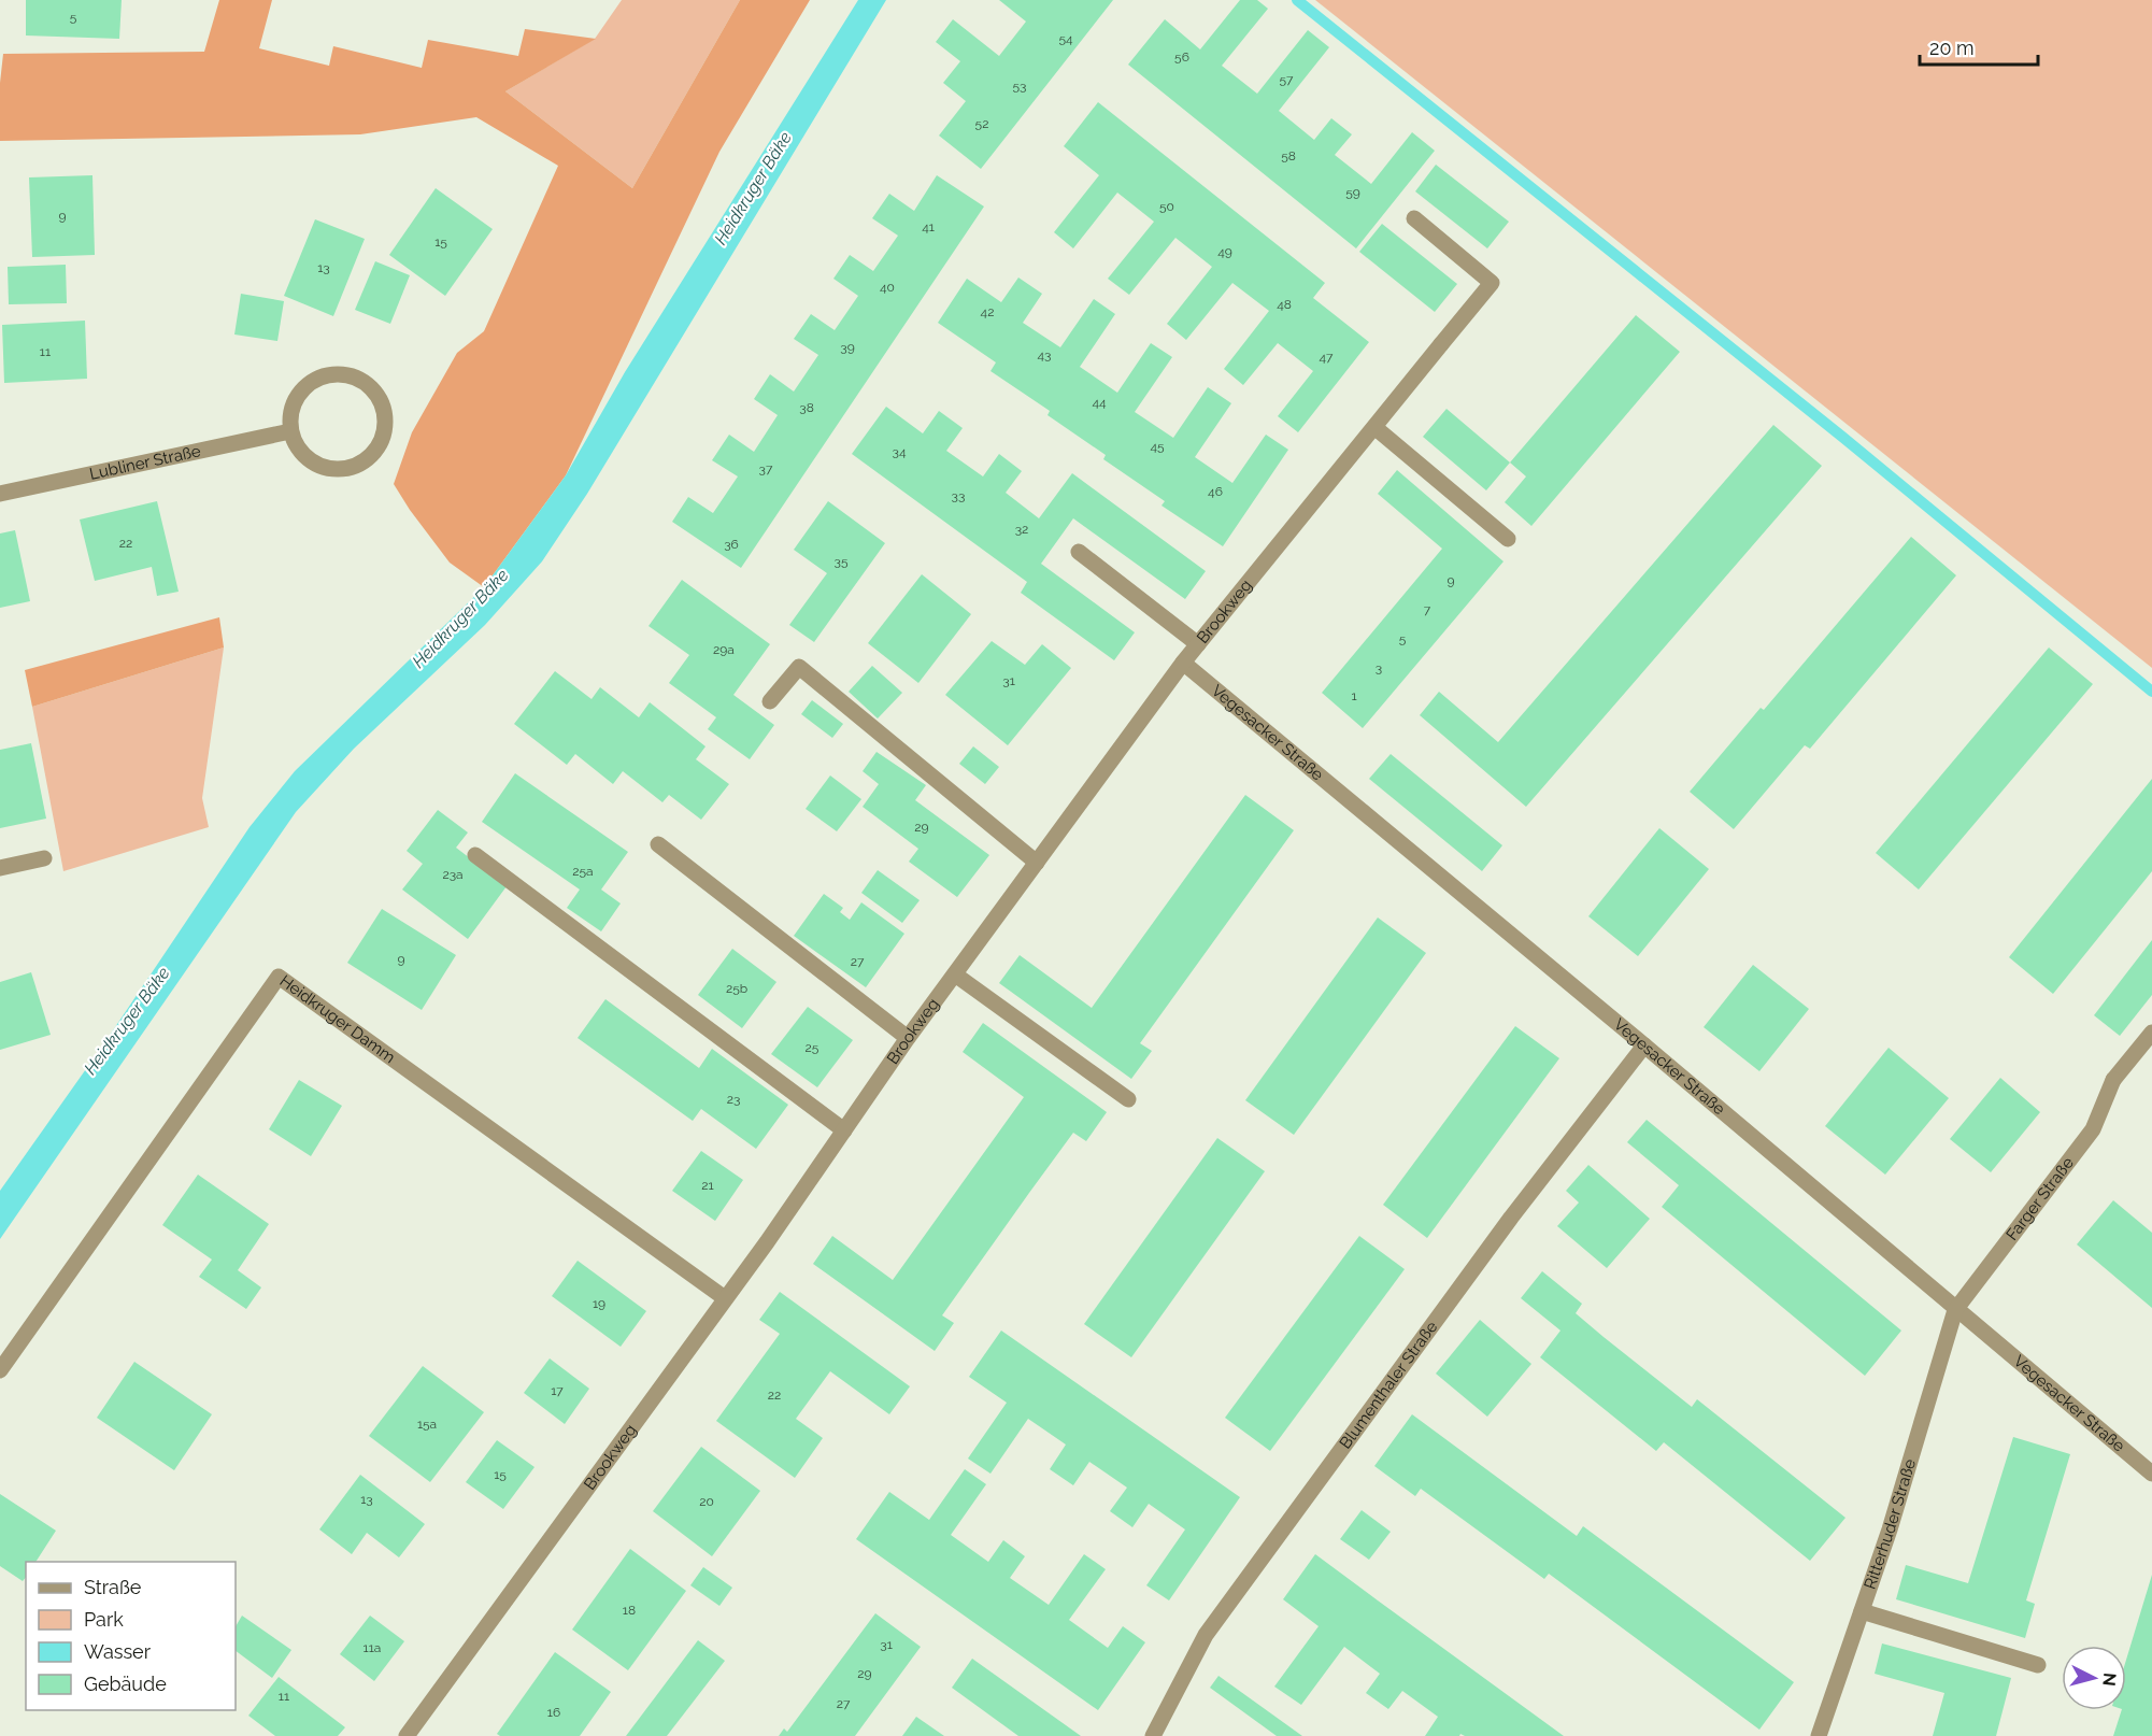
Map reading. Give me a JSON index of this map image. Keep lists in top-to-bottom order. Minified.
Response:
{"streets":{"street":["Lubliner Straße","Brookweg","Vegesacker Straße","Heidkruger Damm","Farger Straße","Blumenthaler Straße","Ritterhuder Straße"]},"crossings":[["Brookweg","Vegesacker Straße"],["Brookweg","Heidkruger Damm"],["Vegesacker Straße","Farger Straße"],["Vegesacker Straße","Blumenthaler Straße"],["Vegesacker Straße","Ritterhuder Straße"],["Farger Straße","Ritterhuder Straße"]],"water":["Heidkruger Bäke"],"house_numbers":["5","54","56","57","53","52","58","59","50","9","41","15","49","13","40","48","42","39","11","43","47","44","38","45","34","37","46","33","32","22","36","35","9","7","5","29a","3","31","1","29","25a","23a","9","27","25b","25","23","21","19","17","22","15a","15","13","20","18","31","11a","29","11","27","16"],"legend":["Straße","Park","Wasser","Gebäude"],"scale_bar":"20 m","north":"right"}
